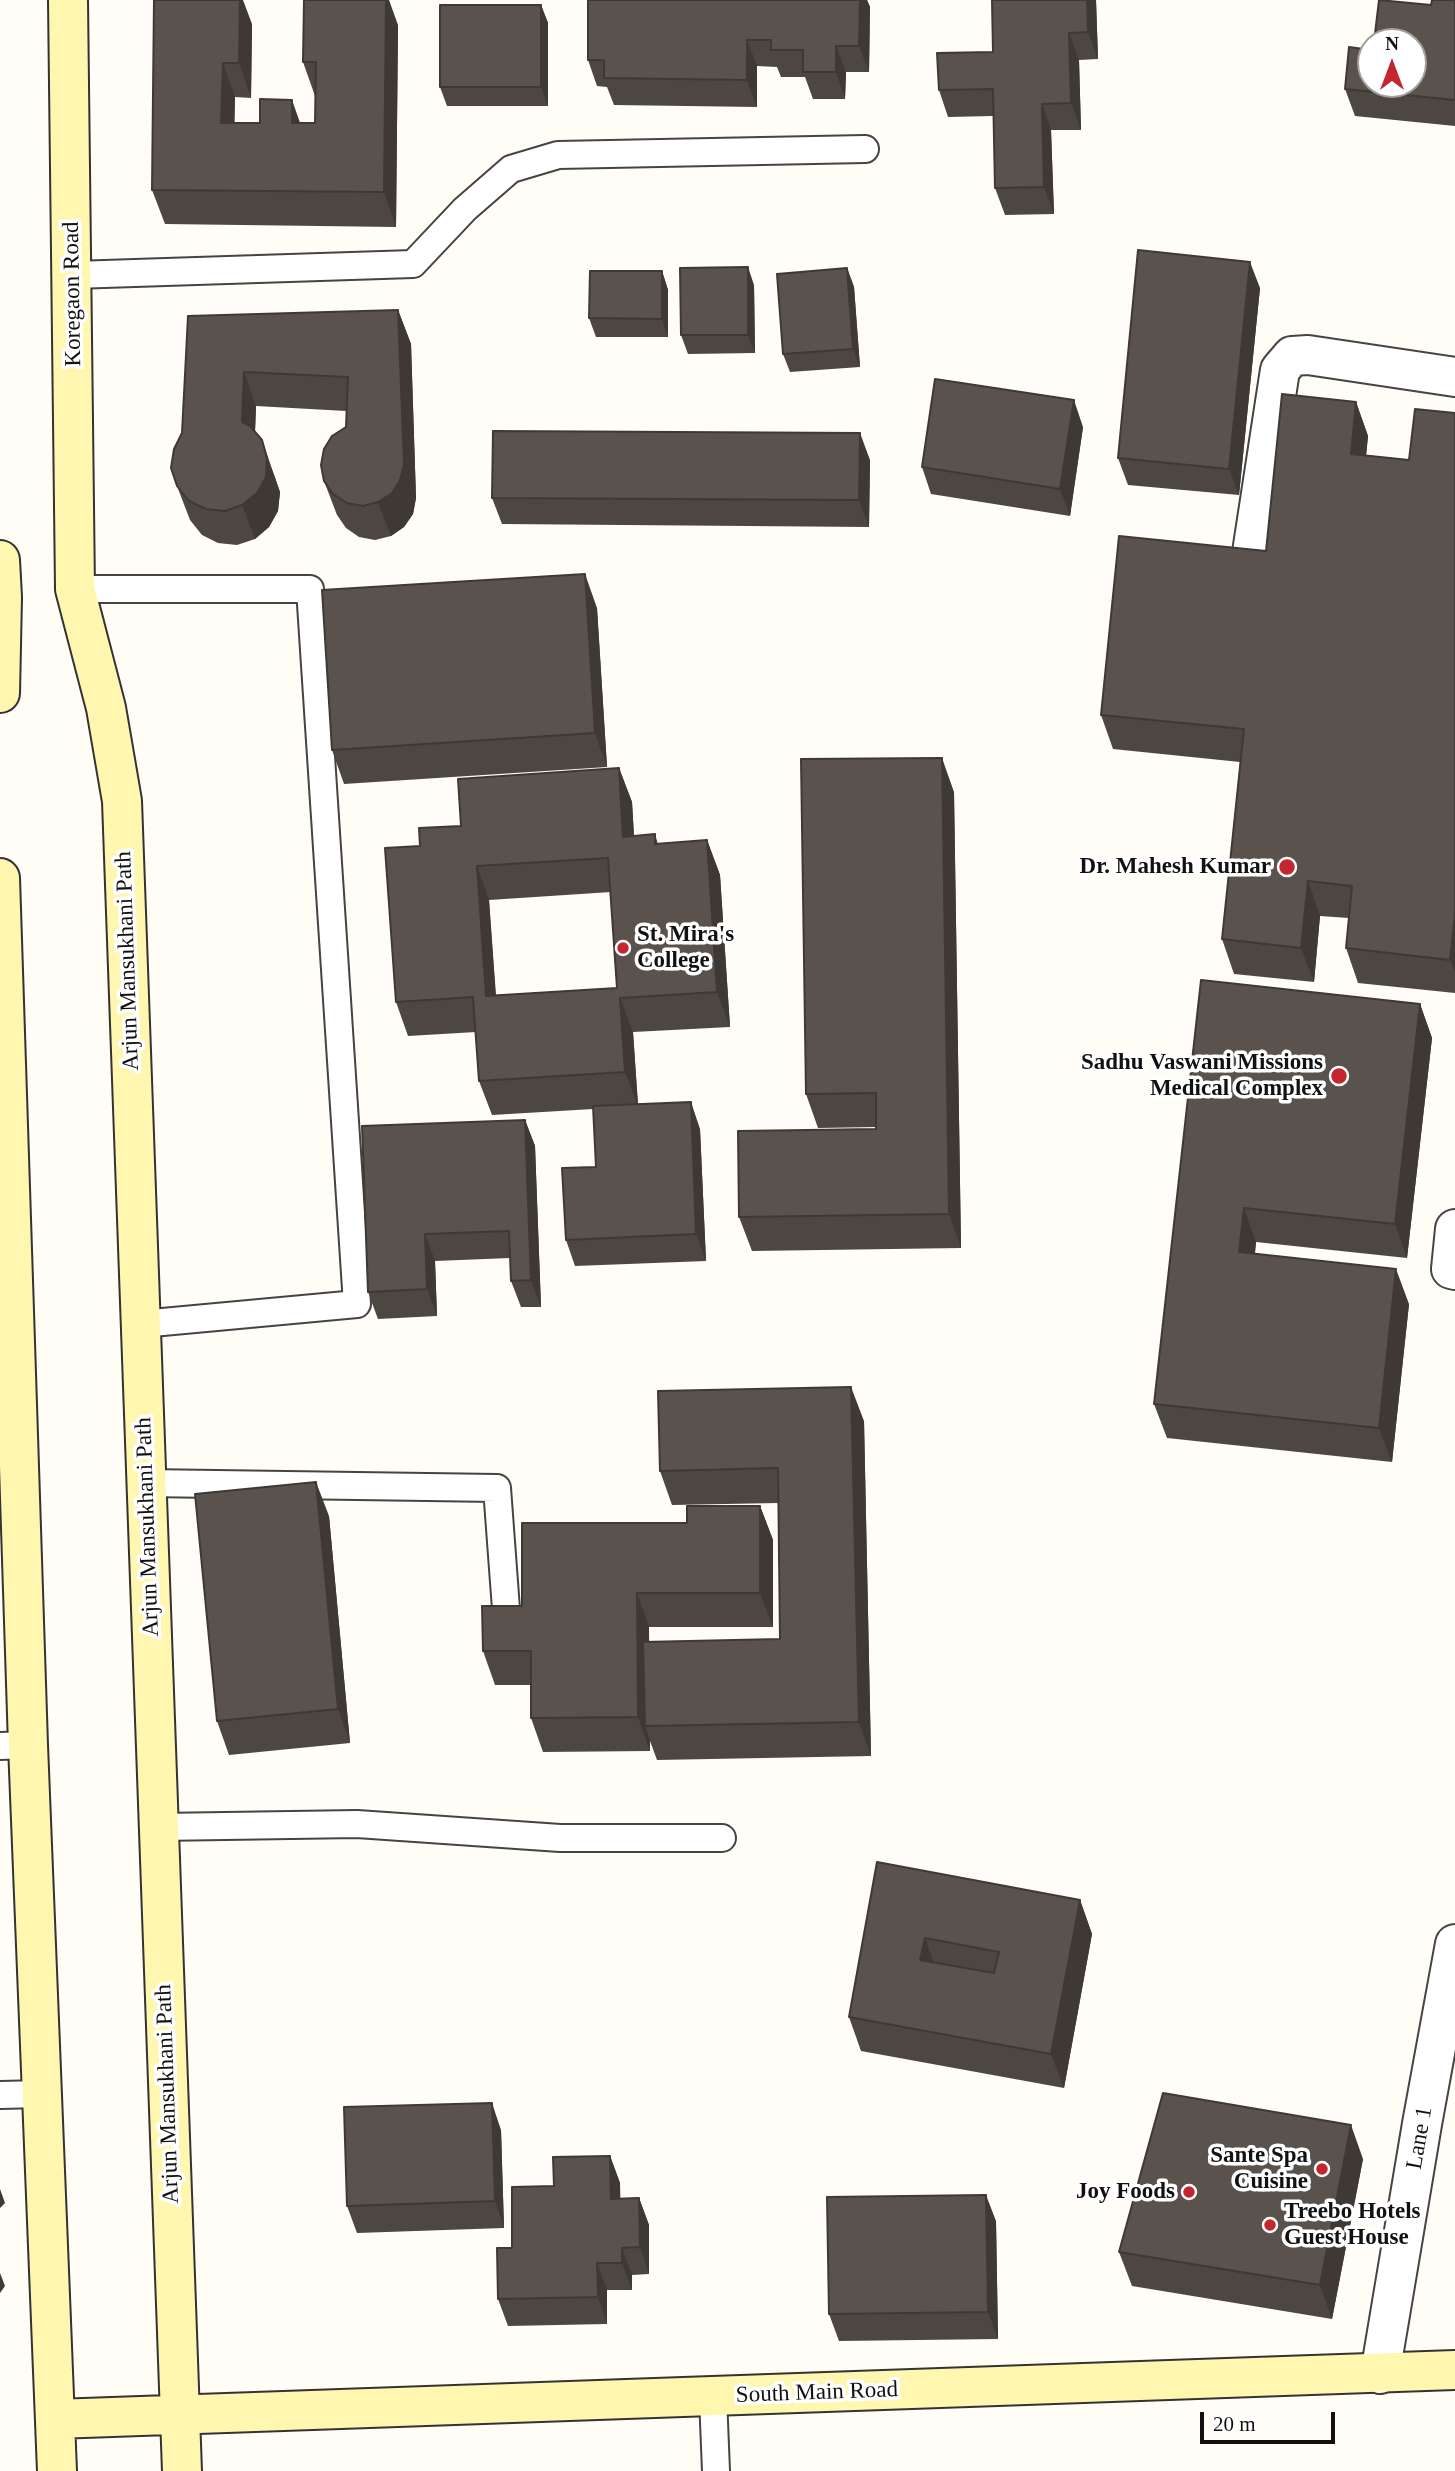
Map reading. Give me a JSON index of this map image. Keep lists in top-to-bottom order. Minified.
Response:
{"streets":{"main road":["Koregaon Road","Arjun Mansukhani Path","South Main Road"],"street":["Lane 1"]},"crossings":[["Koregaon Road","Arjun Mansukhani Path"],["Arjun Mansukhani Path","South Main Road"],["Lane 1","South Main Road"]],"places":["Dr. Mahesh Kumar","St. Mira's College","Sadhu Vaswani Missions Medical Complex","Sante Spa Cuisine","Joy Foods","Treebo Hotels Guest House"],"scale_bar":"20 m","north":"top"}
